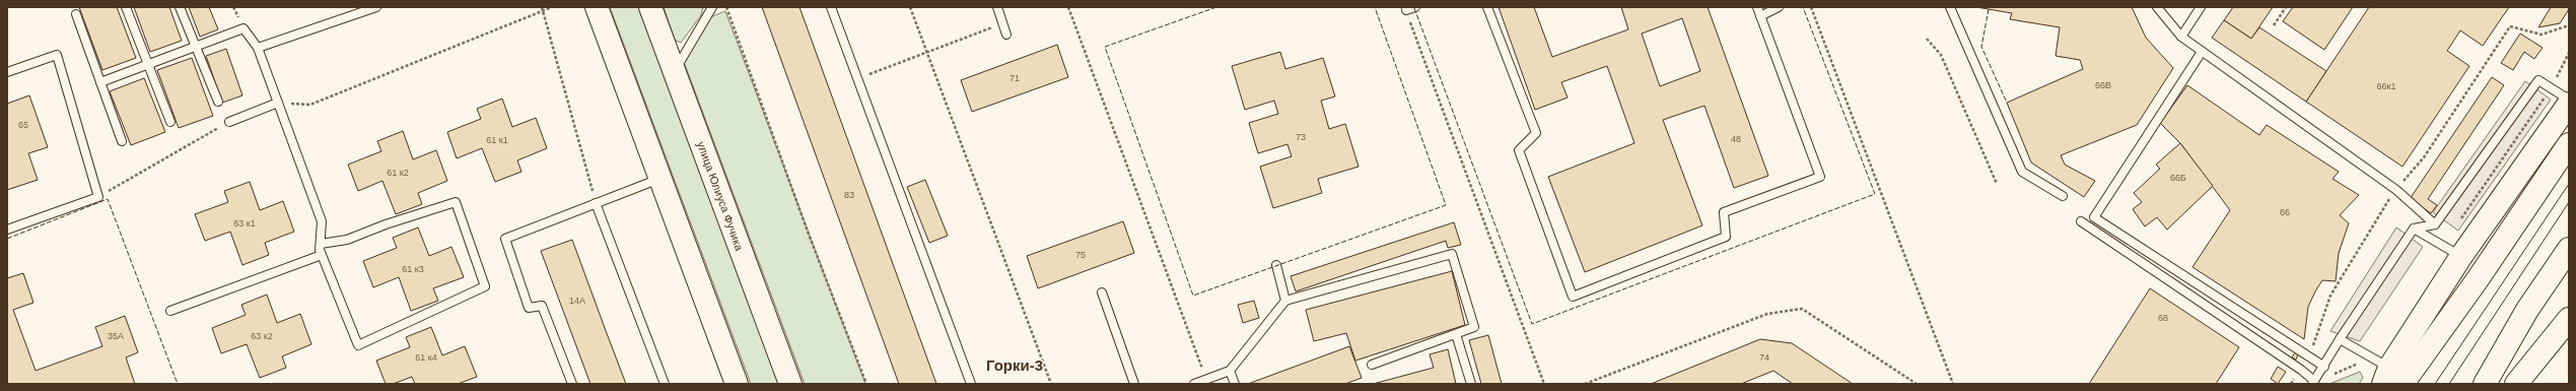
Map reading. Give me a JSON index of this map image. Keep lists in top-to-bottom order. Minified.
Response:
{"streets":{"main road":["улица Юлиуса Фучика"]},"districts":["Горки-3"],"house_numbers":["71","66В","66к1","65","73","48","61 к1","61 к2","66Б","83","66","63 к1","75","61 к3","14А","68","35А","63 к2","61 к4","74"]}
